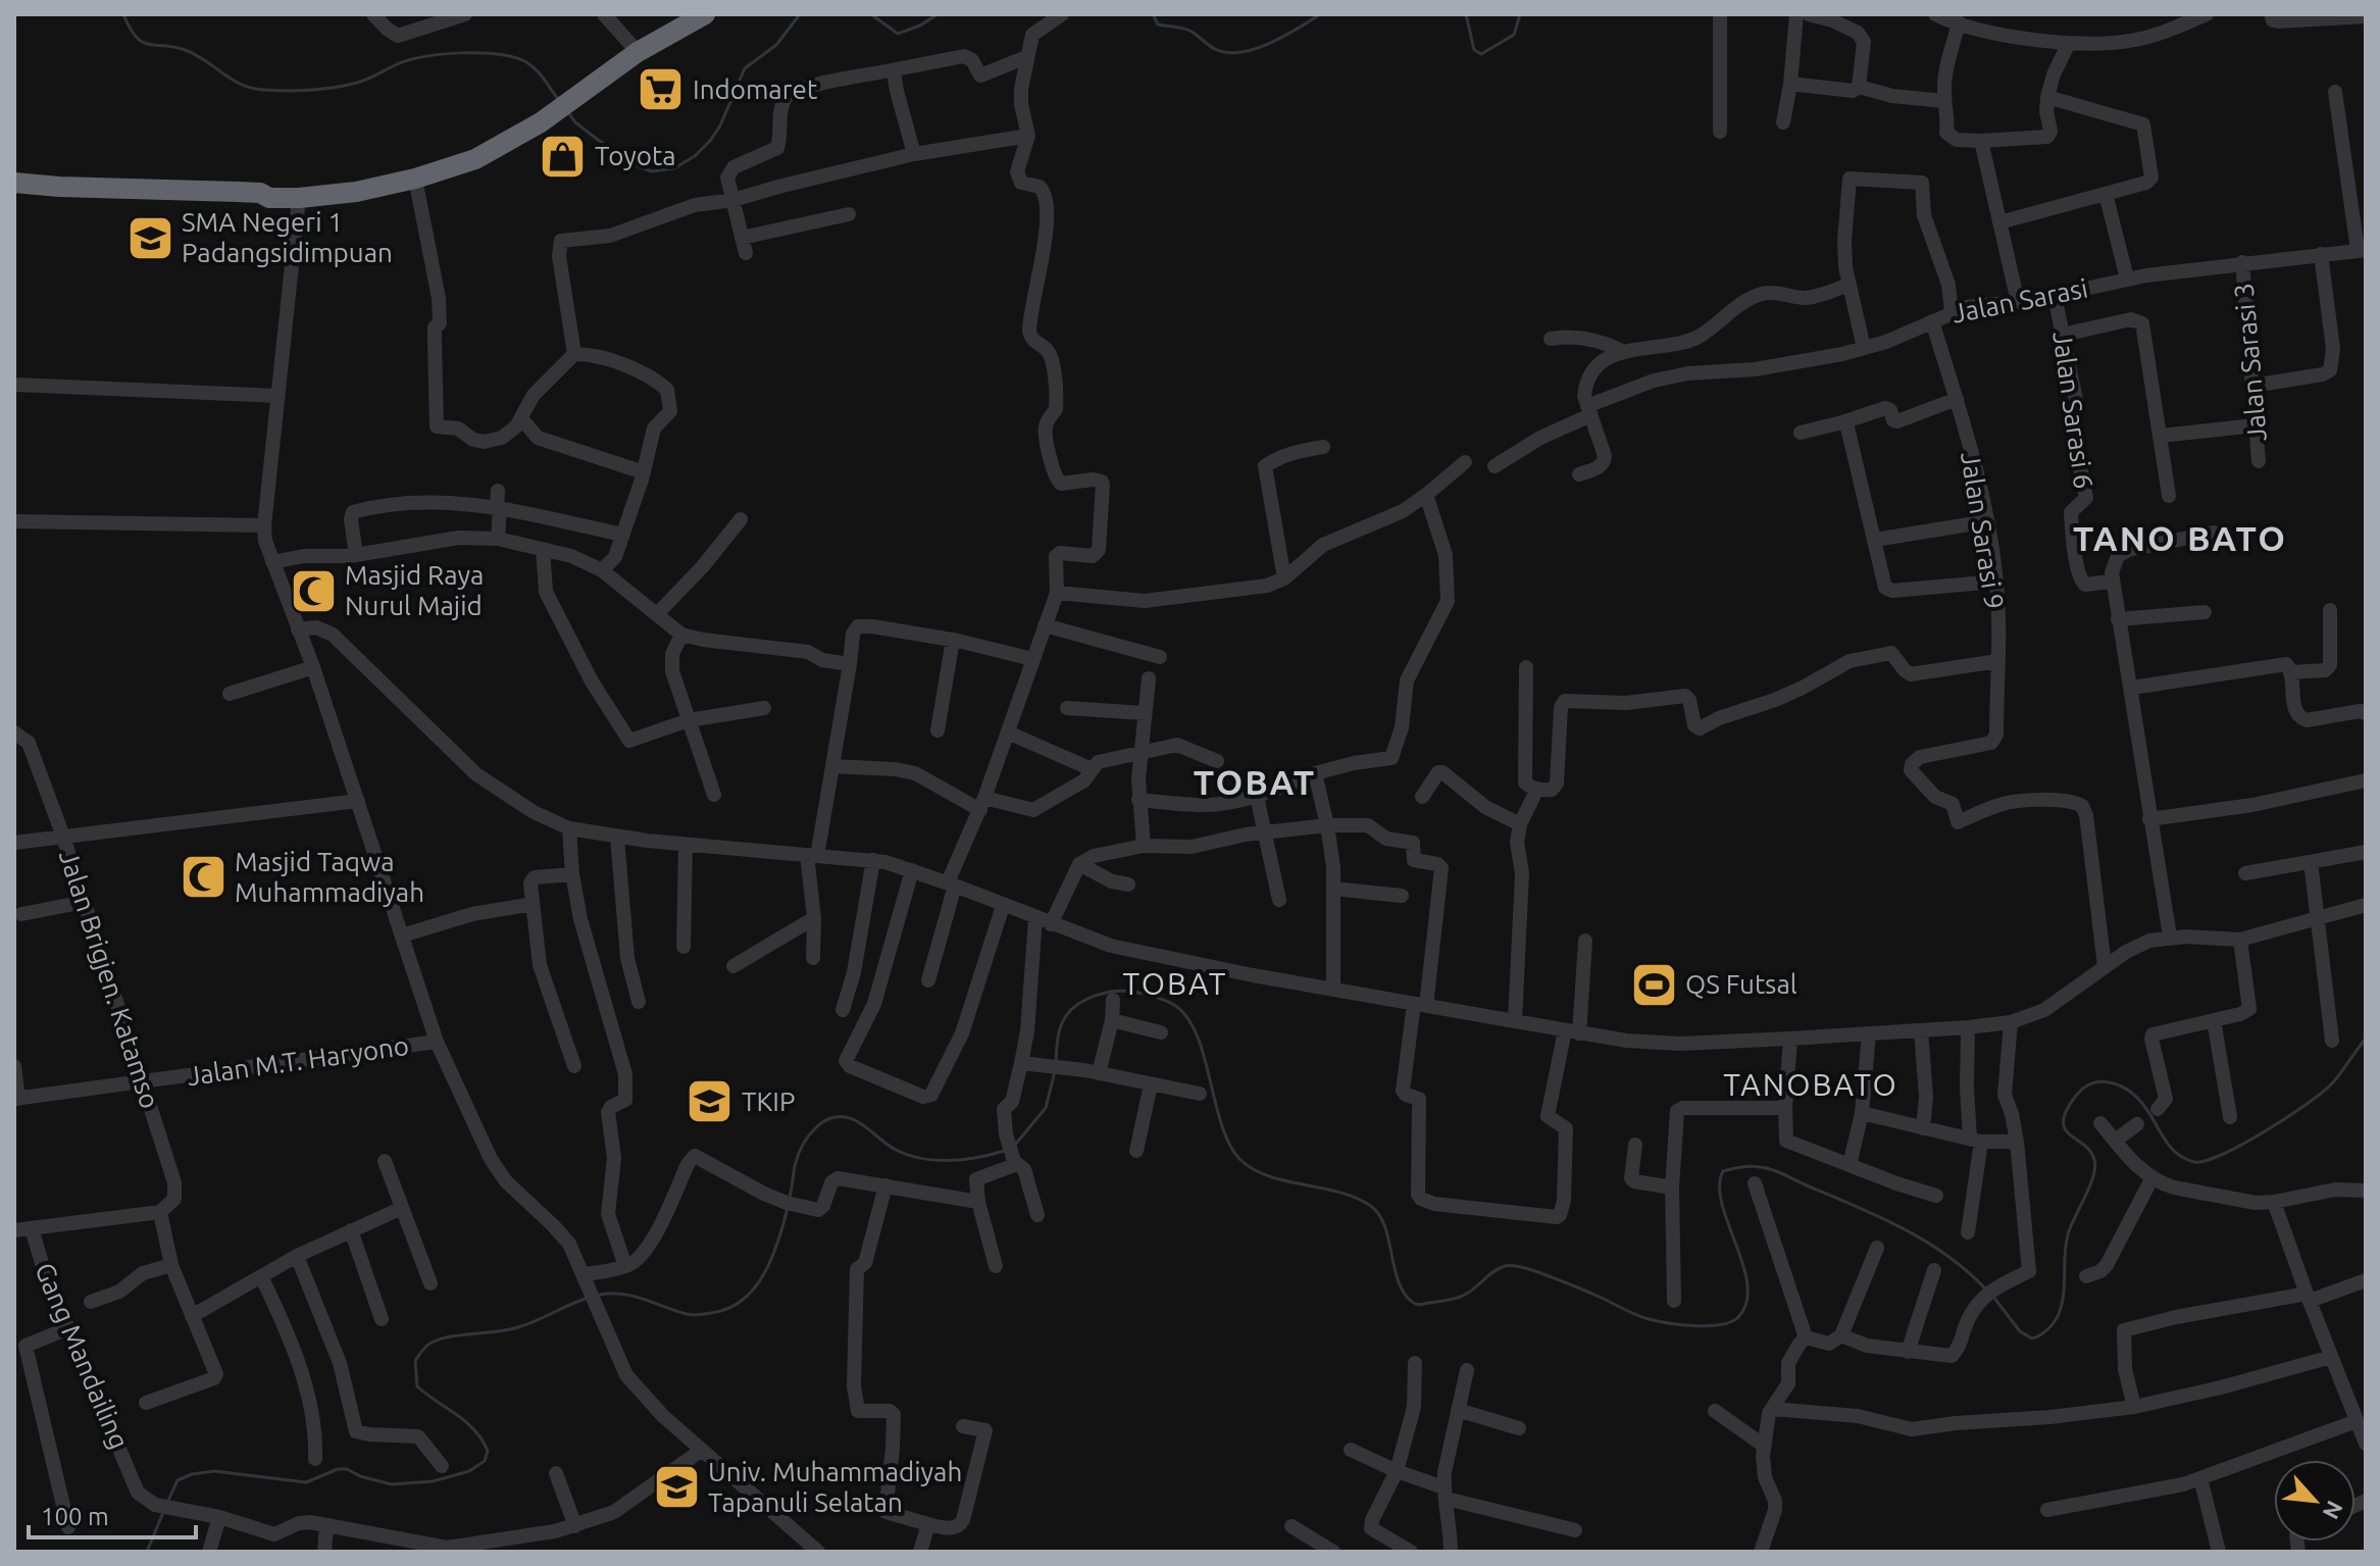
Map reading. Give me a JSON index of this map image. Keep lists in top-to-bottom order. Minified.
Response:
{"streets":{"street":["Jalan Sarasi","Jalan Sarasi 3","Jalan Sarasi 6","Jalan Sarasi 9","Jalan Brigjen. Katamso","Jalan M.T. Haryono","Gang Mandailing"]},"crossings":[["Jalan Sarasi","Jalan Sarasi 3"],["Jalan Sarasi","Jalan Sarasi 6"],["Jalan Sarasi","Jalan Sarasi 9"],["Jalan Brigjen. Katamso","Jalan M.T. Haryono"]],"districts":["TANO BATO","TOBAT","TOBAT","TANOBATO"],"places":{"supermarket":["Indomaret"],"shop":["Toyota"],"school or university":["SMA Negeri 1 Padangsidimpuan","TKIP","Univ. Muhammadiyah Tapanuli Selatan"],"mosque":["Masjid Raya Nurul Majid","Masjid Taqwa Muhammadiyah"],"sports":["QS Futsal"]},"scale_bar":"100 m","north":"bottom right"}
